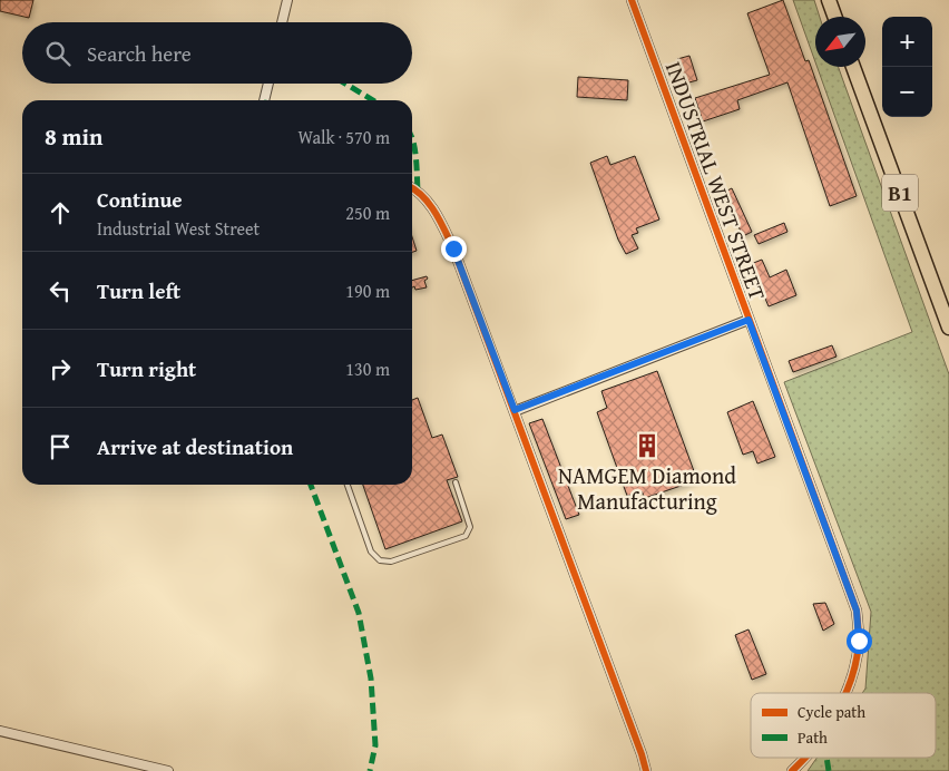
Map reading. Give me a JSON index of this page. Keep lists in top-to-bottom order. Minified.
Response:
{"streets":{"highway":["B1"],"street":["INDUSTRIAL WEST STREET"]},"places":{"building":["NAMGEM Diamond Manufacturing"]},"legend":["Cycle path","Path"],"north":"bottom left","page":{"map_buttons":["+","−"],"search":"Search here","heading":["8 min","Walk · 570 m"],"list":[["Continue","Industrial West Street","250 m"],["Turn left","190 m"],["Turn right","130 m"],"Arrive at destination"]}}
